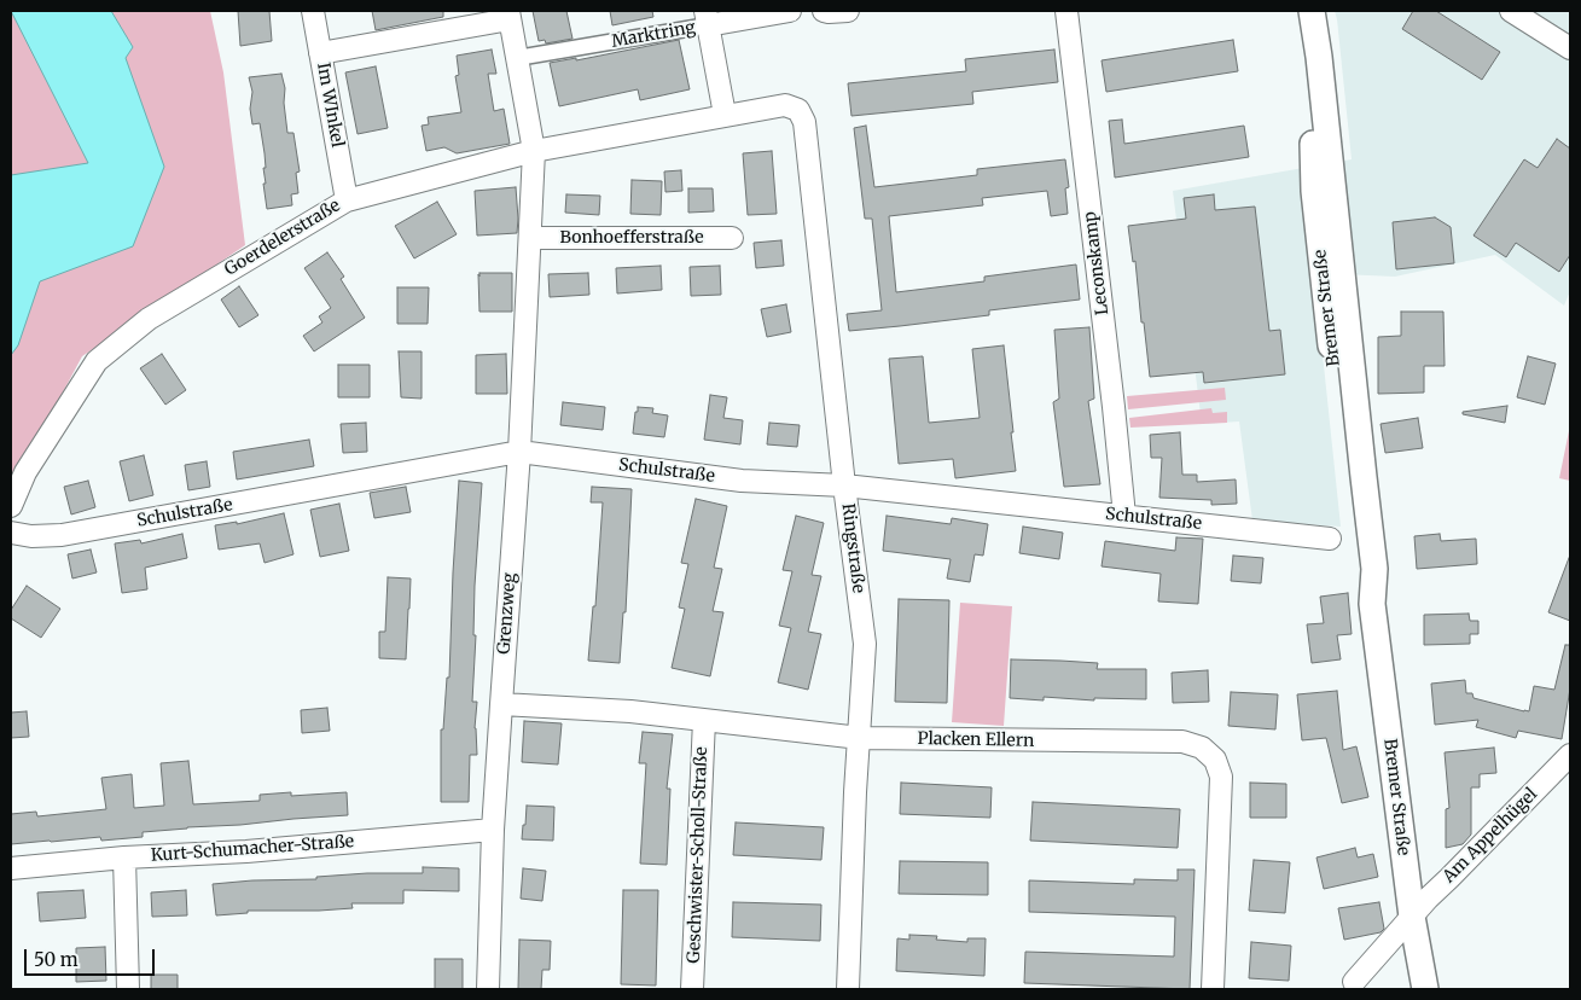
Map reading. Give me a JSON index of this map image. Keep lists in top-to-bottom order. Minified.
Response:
{"streets":{"street":["Marktring","Im WInkel","Goerdelerstraße","Bonhoefferstraße","Leconskamp","Bremer Straße","Schulstraße","Ringstraße","Grenzweg","Placken Ellern","Am Appelhügel","Kurt-Schumacher-Straße","Geschwister-Scholl-Straße"]},"crossings":[["Im WInkel","Goerdelerstraße"],["Goerdelerstraße","Ringstraße"],["Bonhoefferstraße","Grenzweg"],["Leconskamp","Schulstraße"],["Bremer Straße","Am Appelhügel"],["Schulstraße","Ringstraße"],["Schulstraße","Grenzweg"],["Ringstraße","Placken Ellern"],["Grenzweg","Placken Ellern"],["Grenzweg","Kurt-Schumacher-Straße"],["Placken Ellern","Geschwister-Scholl-Straße"]],"scale_bar":"50 m"}
